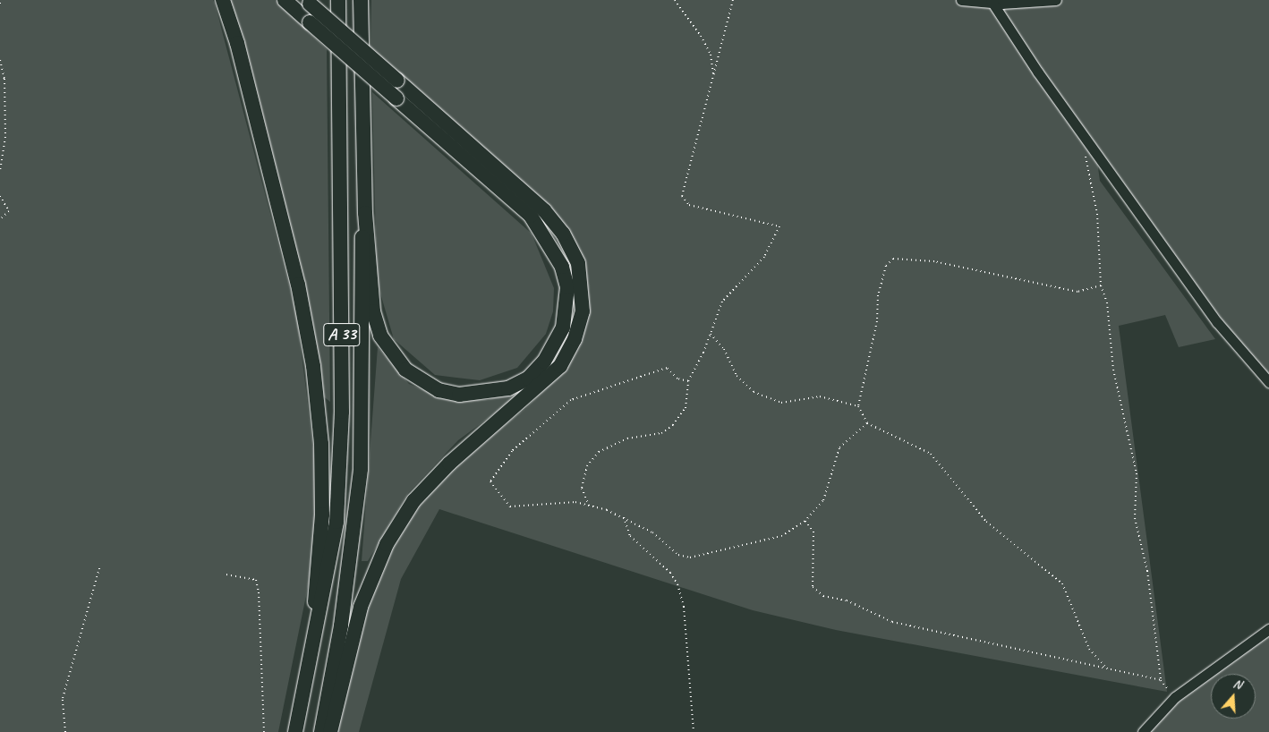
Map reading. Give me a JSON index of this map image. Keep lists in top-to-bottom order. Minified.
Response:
{"streets":{"highway":["A 33"]},"north":"top"}
